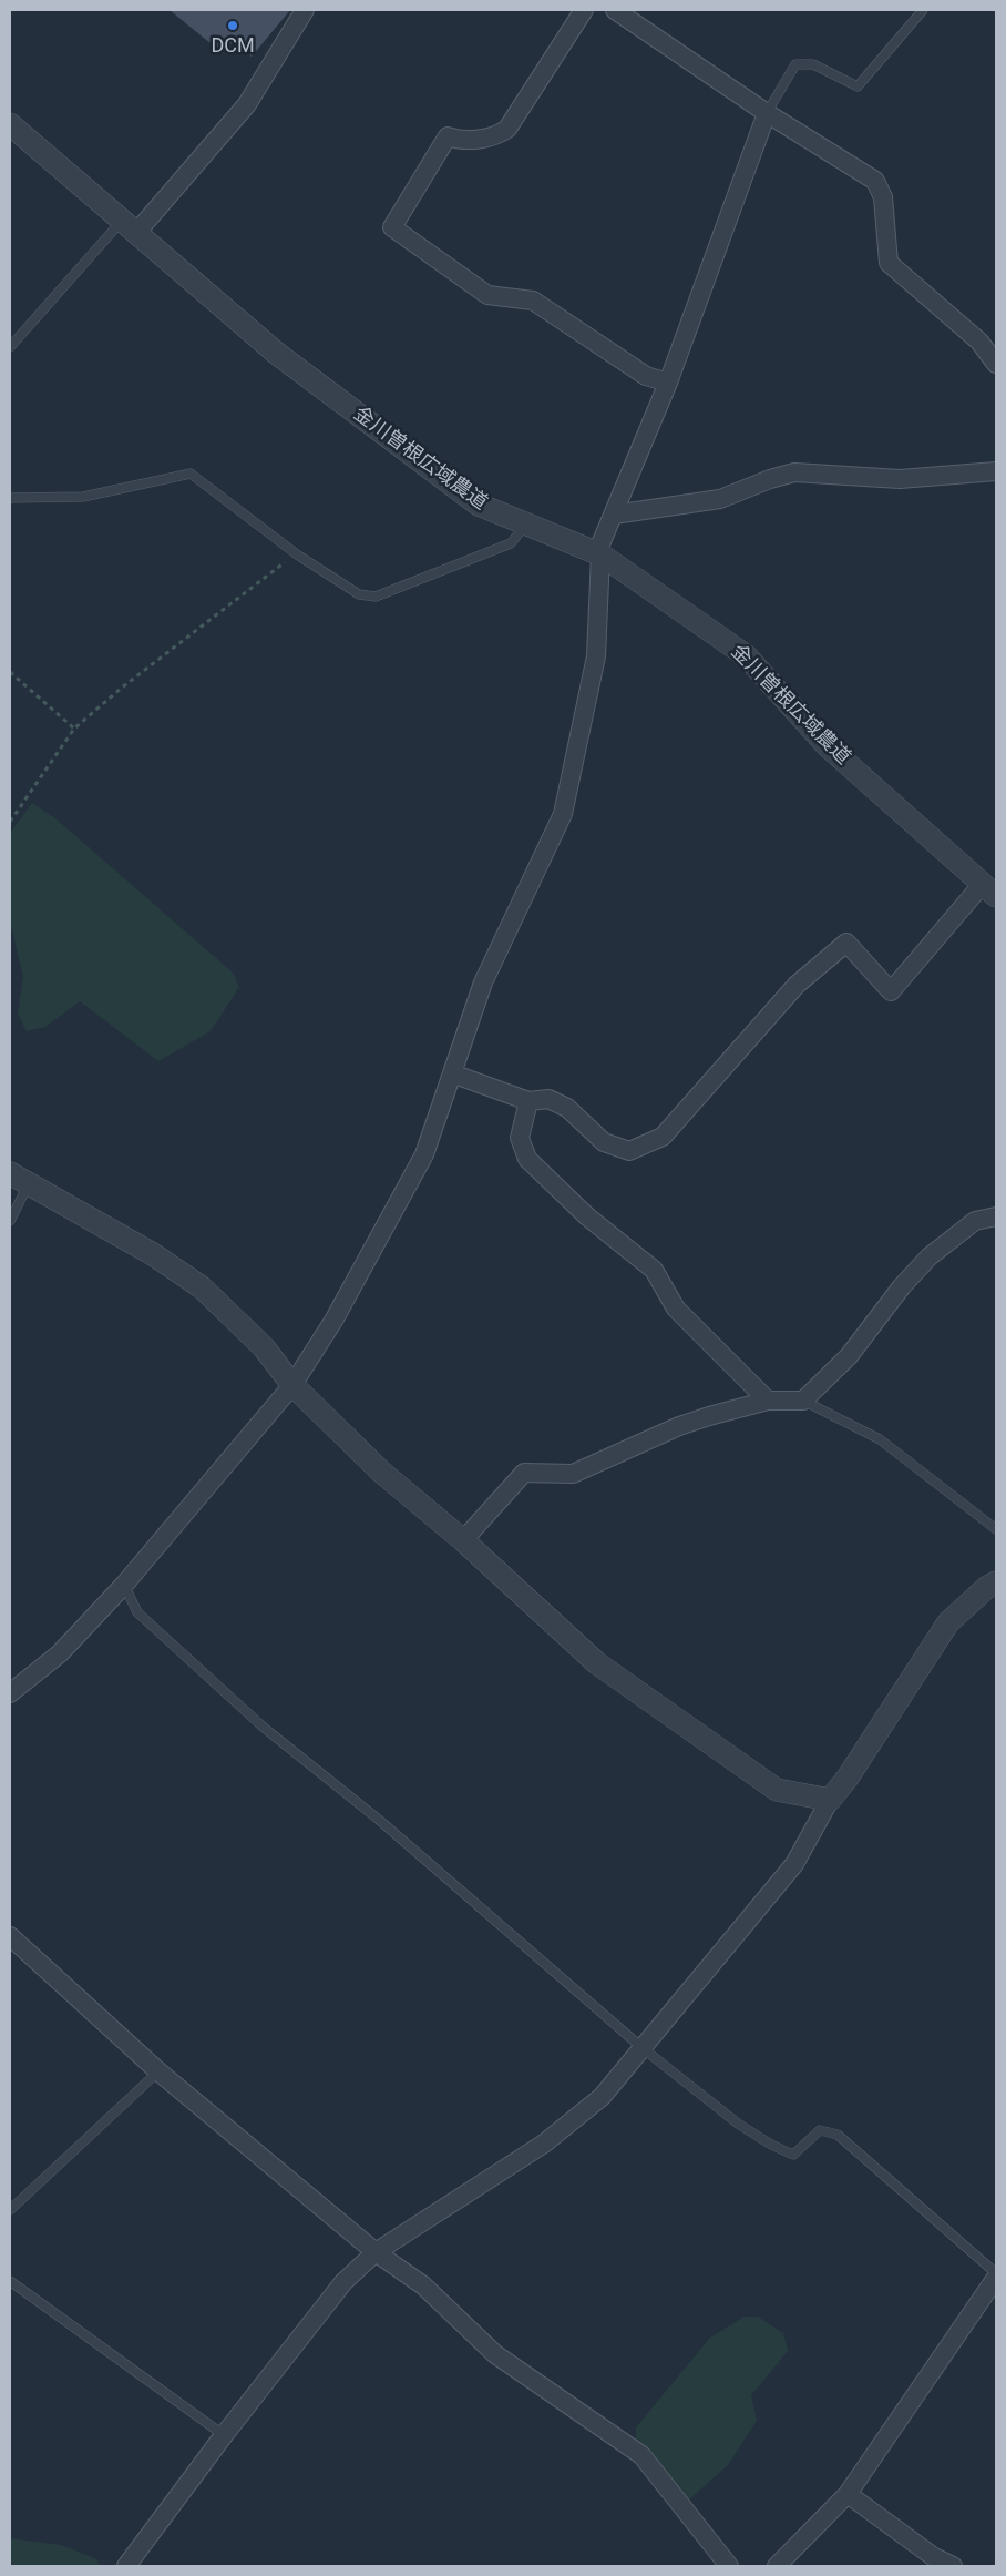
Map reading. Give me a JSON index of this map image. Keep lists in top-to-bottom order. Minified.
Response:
{"streets":{"street":["金川曽根広域農道"]},"places":["DCM"]}
